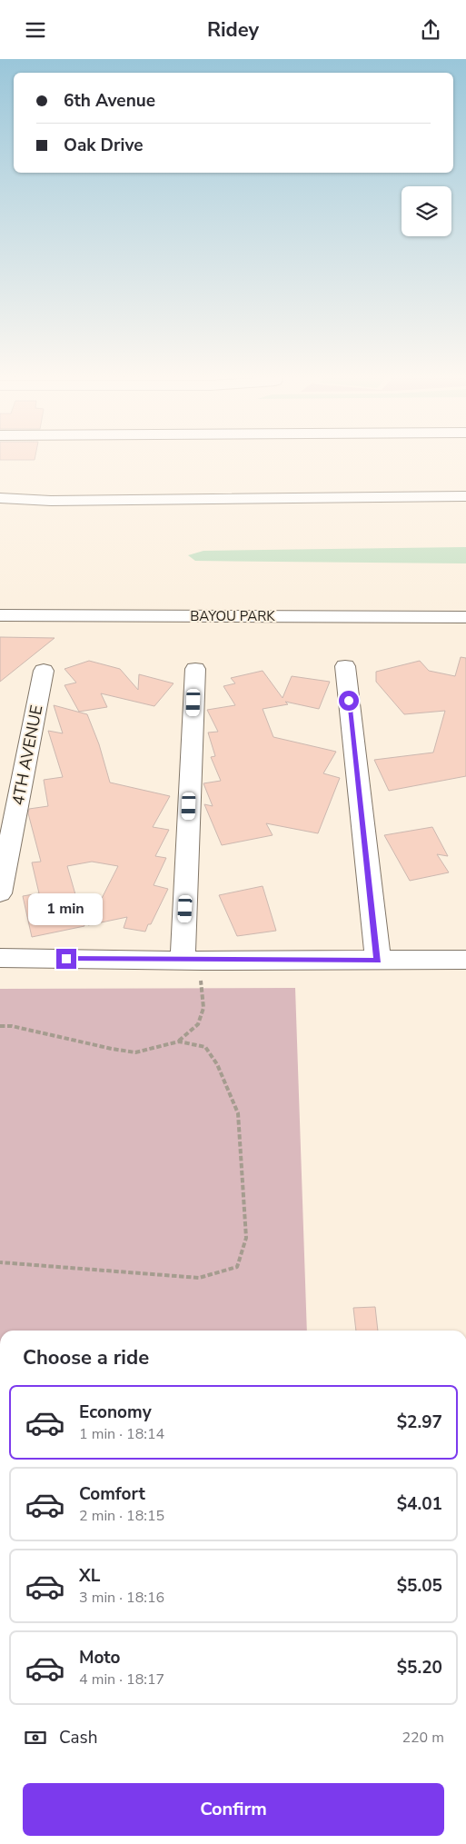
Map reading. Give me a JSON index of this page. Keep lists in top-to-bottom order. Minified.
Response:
{"streets":{"street":["BAYOU PARK","4TH AVENUE"]},"page":{"header":"Ridey","banner":["6th Avenue","Oak Drive"],"bubble":"1 min","heading":"Choose a ride","list":[{"name":"Economy","note":"1 min · 18:14","value":"$2.97"},{"name":"Comfort","note":"2 min · 18:15","value":"$4.01"},{"name":"XL","note":"3 min · 18:16","value":"$5.05"},{"name":"Moto","note":"4 min · 18:17","value":"$5.20"}],"pay":["Cash","220 m"],"buttons":"Confirm"}}
